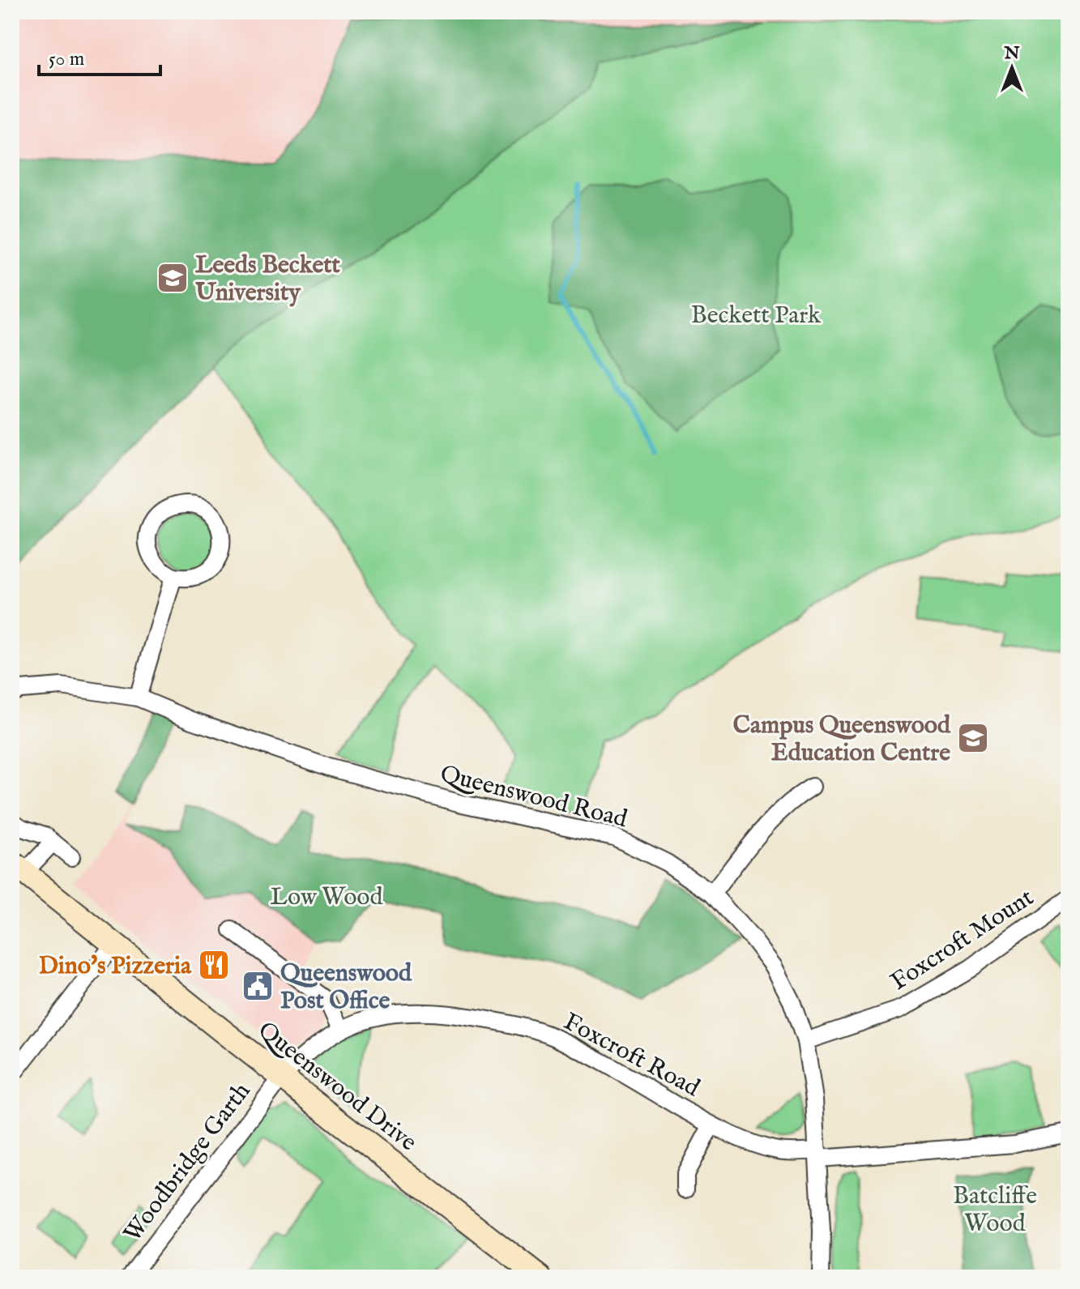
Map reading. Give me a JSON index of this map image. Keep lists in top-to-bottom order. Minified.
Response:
{"streets":{"street":["Queenswood Road","Foxcroft Mount","Foxcroft Road","Queenswood Drive","Woodbridge Garth"]},"crossings":[["Queenswood Road","Foxcroft Mount"],["Queenswood Road","Foxcroft Road"],["Foxcroft Road","Queenswood Drive"],["Foxcroft Road","Woodbridge Garth"],["Queenswood Drive","Woodbridge Garth"]],"parks":["Beckett Park","Low Wood","Batcliffe Wood"],"places":{"school or university":["Leeds Beckett University","Campus Queenswood Education Centre"],"restaurant":["Dino's Pizzeria"],"public building":["Queenswood Post Office"]},"scale_bar":"50 m","north":"top"}
